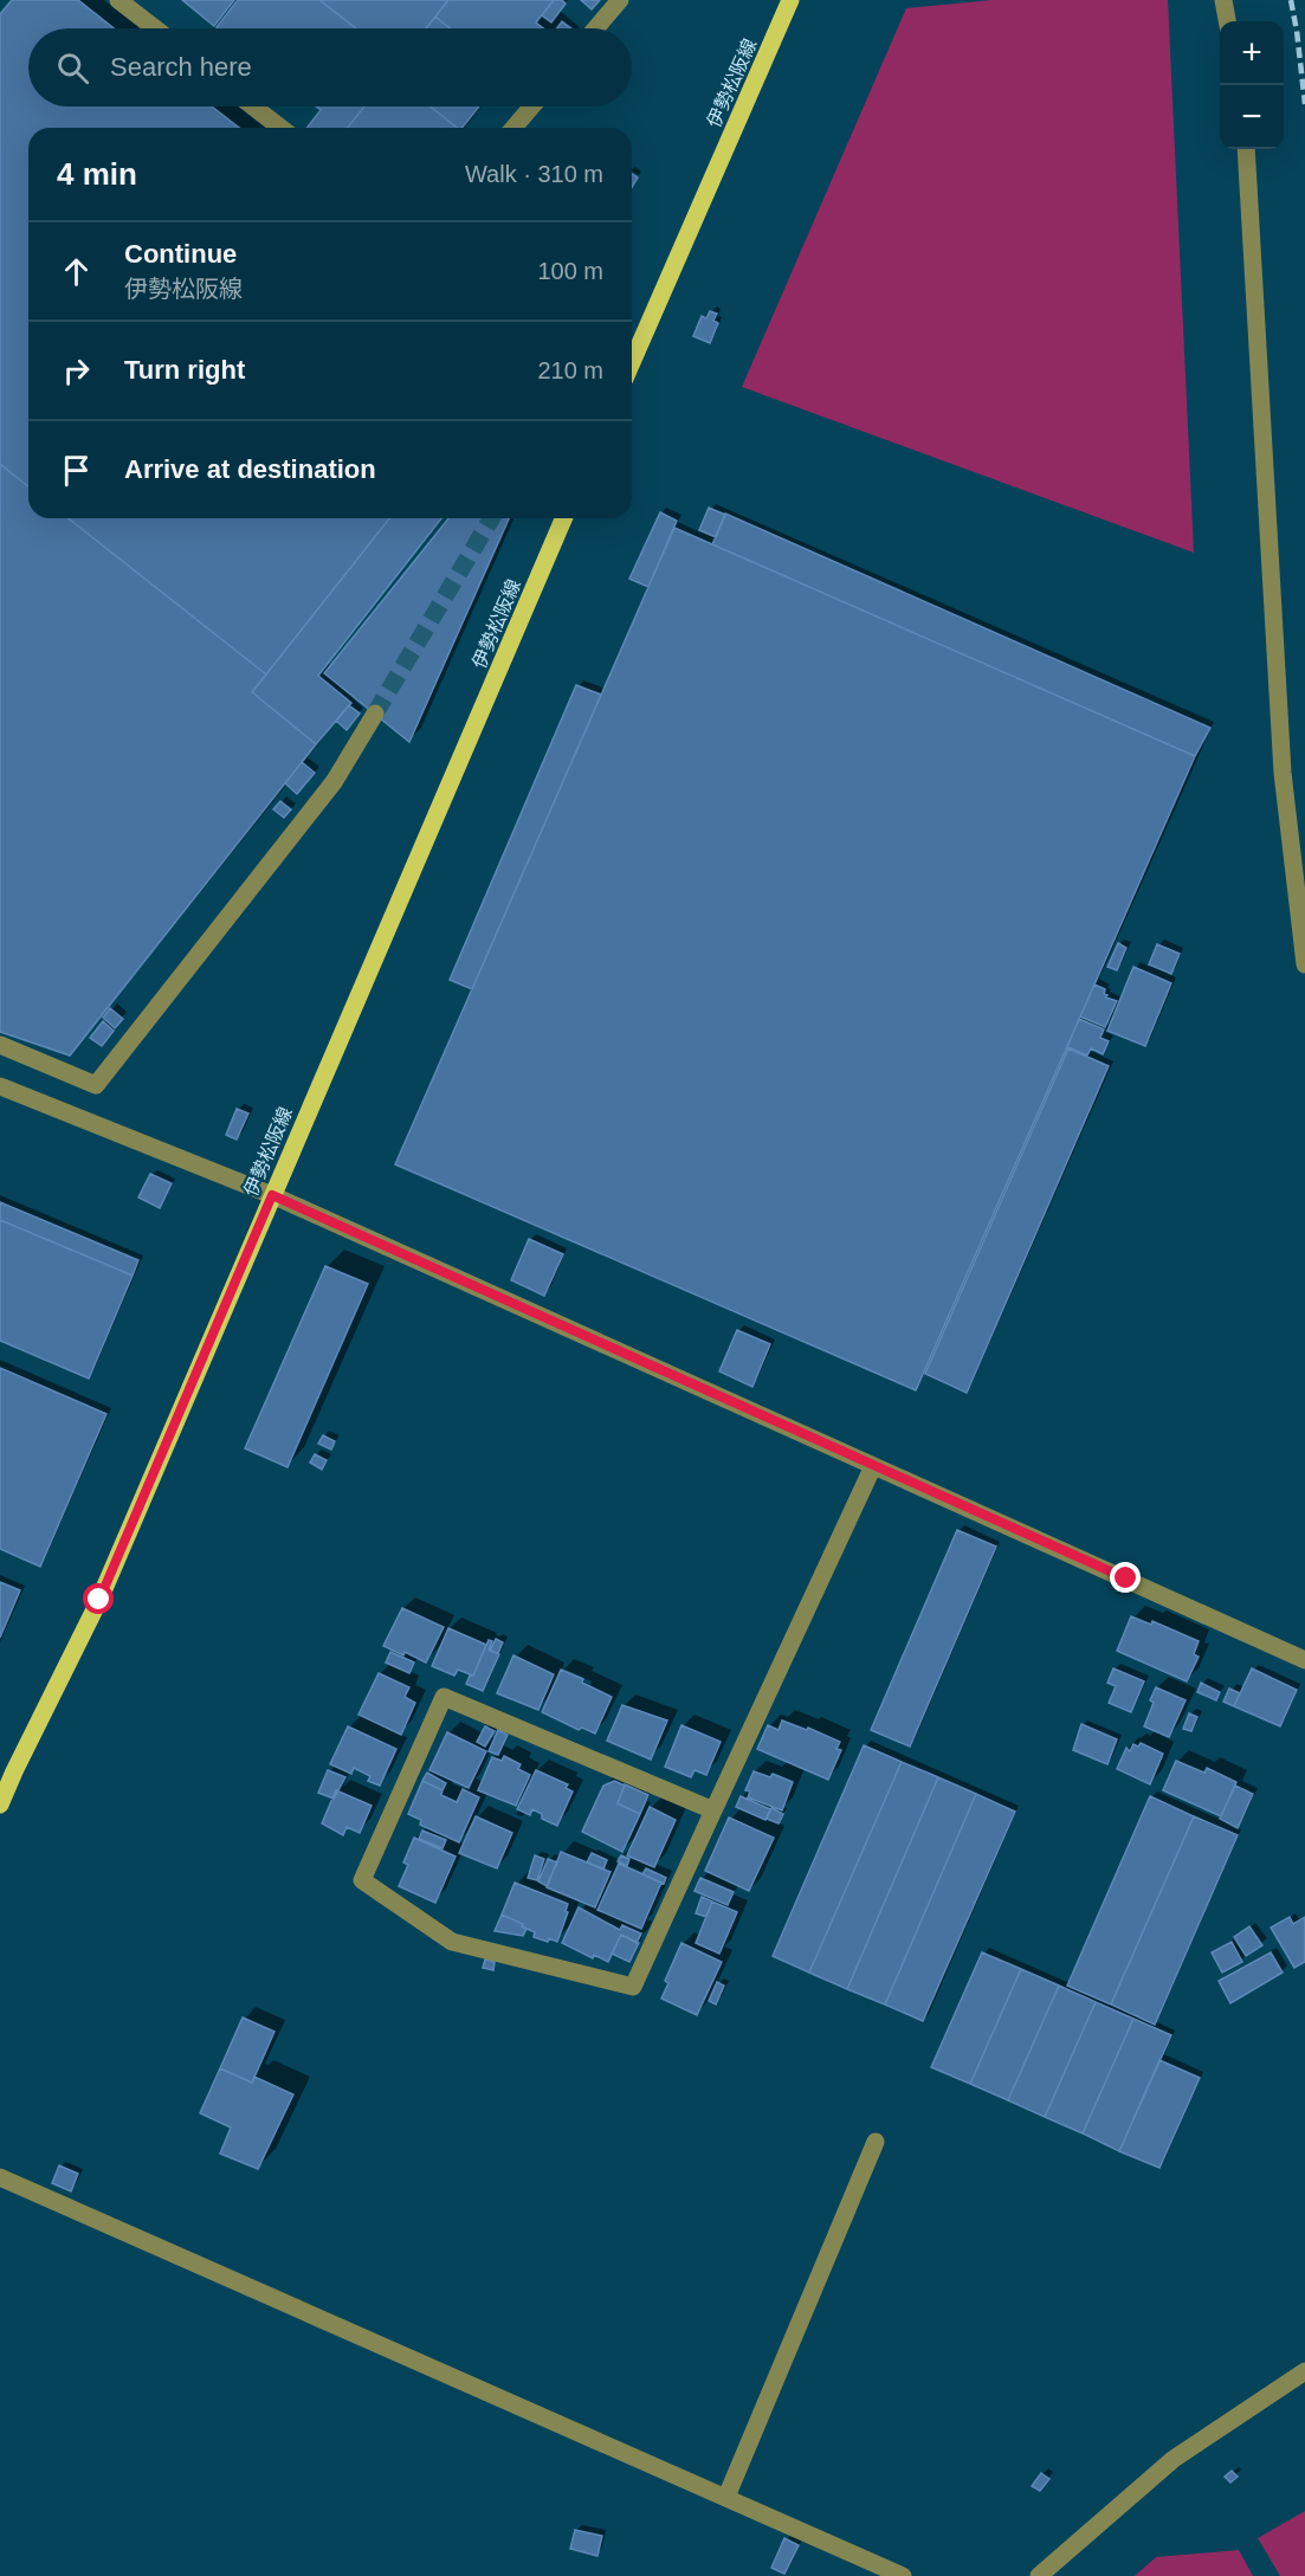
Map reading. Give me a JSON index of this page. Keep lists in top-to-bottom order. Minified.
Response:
{"streets":{"main road":["伊勢松阪線"]},"page":{"map_buttons":["+","−"],"search":"Search here","heading":["4 min","Walk · 310 m"],"list":[["Continue","伊勢松阪線","100 m"],["Turn right","210 m"],"Arrive at destination"]}}
